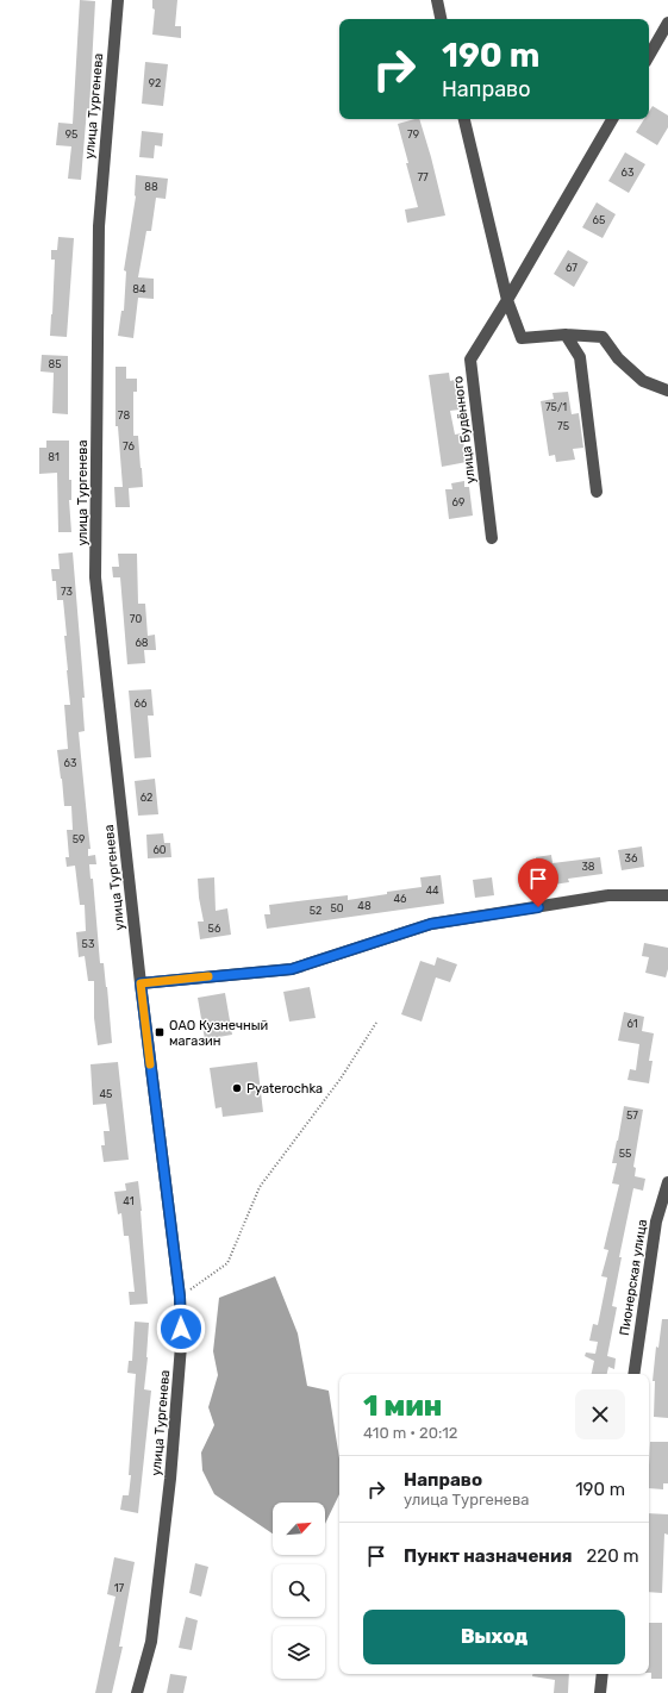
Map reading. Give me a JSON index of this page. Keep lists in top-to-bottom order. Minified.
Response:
{"streets":{"street":["улица Тургенева","улица Будённого","Пионерская улица"]},"places":{"transit":["ОАО Кузнечный магазин"],"other":["Pyaterochka"]},"house_numbers":["92","95","79","63","77","88","65","67","84","85","75/1","78","75","76","81","69","73","70","68","66","63","62","59","60","36","38","44","46","48","50","52","56","53","61","45","57","55","41","17"],"north":"top right","page":{"turn":["190 m","Направо"],"heading":["1 мин","410 m · 20:12"],"list":[{"name":"Направо","note":"улица Тургенева","value":"190 m"},{"name":"Пункт назначения","value":"220 m"}],"buttons":"Выход"}}
